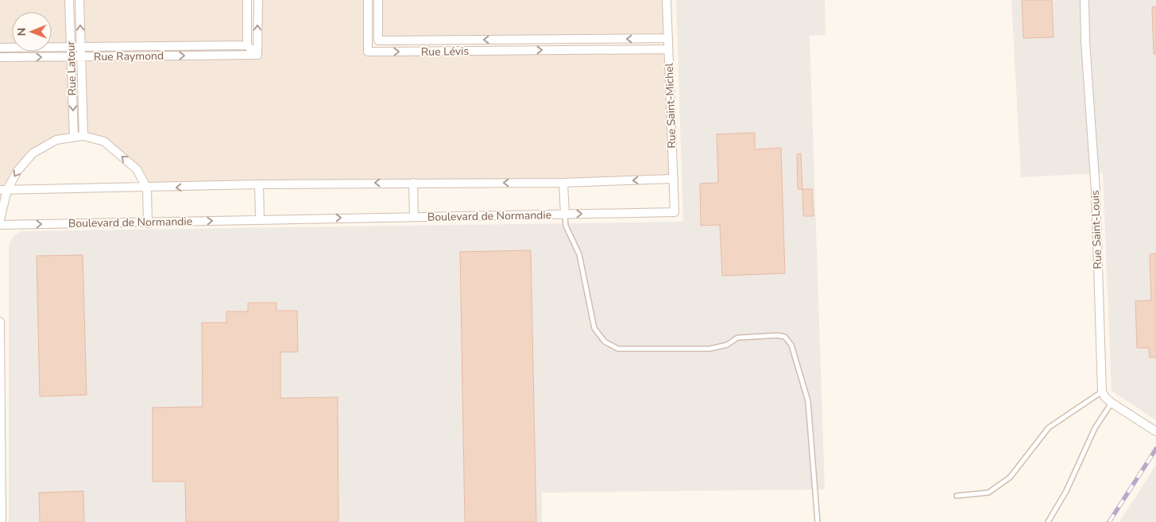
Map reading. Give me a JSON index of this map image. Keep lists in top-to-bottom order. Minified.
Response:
{"streets":{"street":["Rue Lévis","Rue Raymond","Rue Latour","Rue Saint-Michel","Boulevard de Normandie","Rue Saint-Louis"]},"crossings":[["Rue Lévis","Rue Saint-Michel"],["Rue Raymond","Rue Latour"],["Rue Saint-Michel","Boulevard de Normandie"]],"north":"left"}
